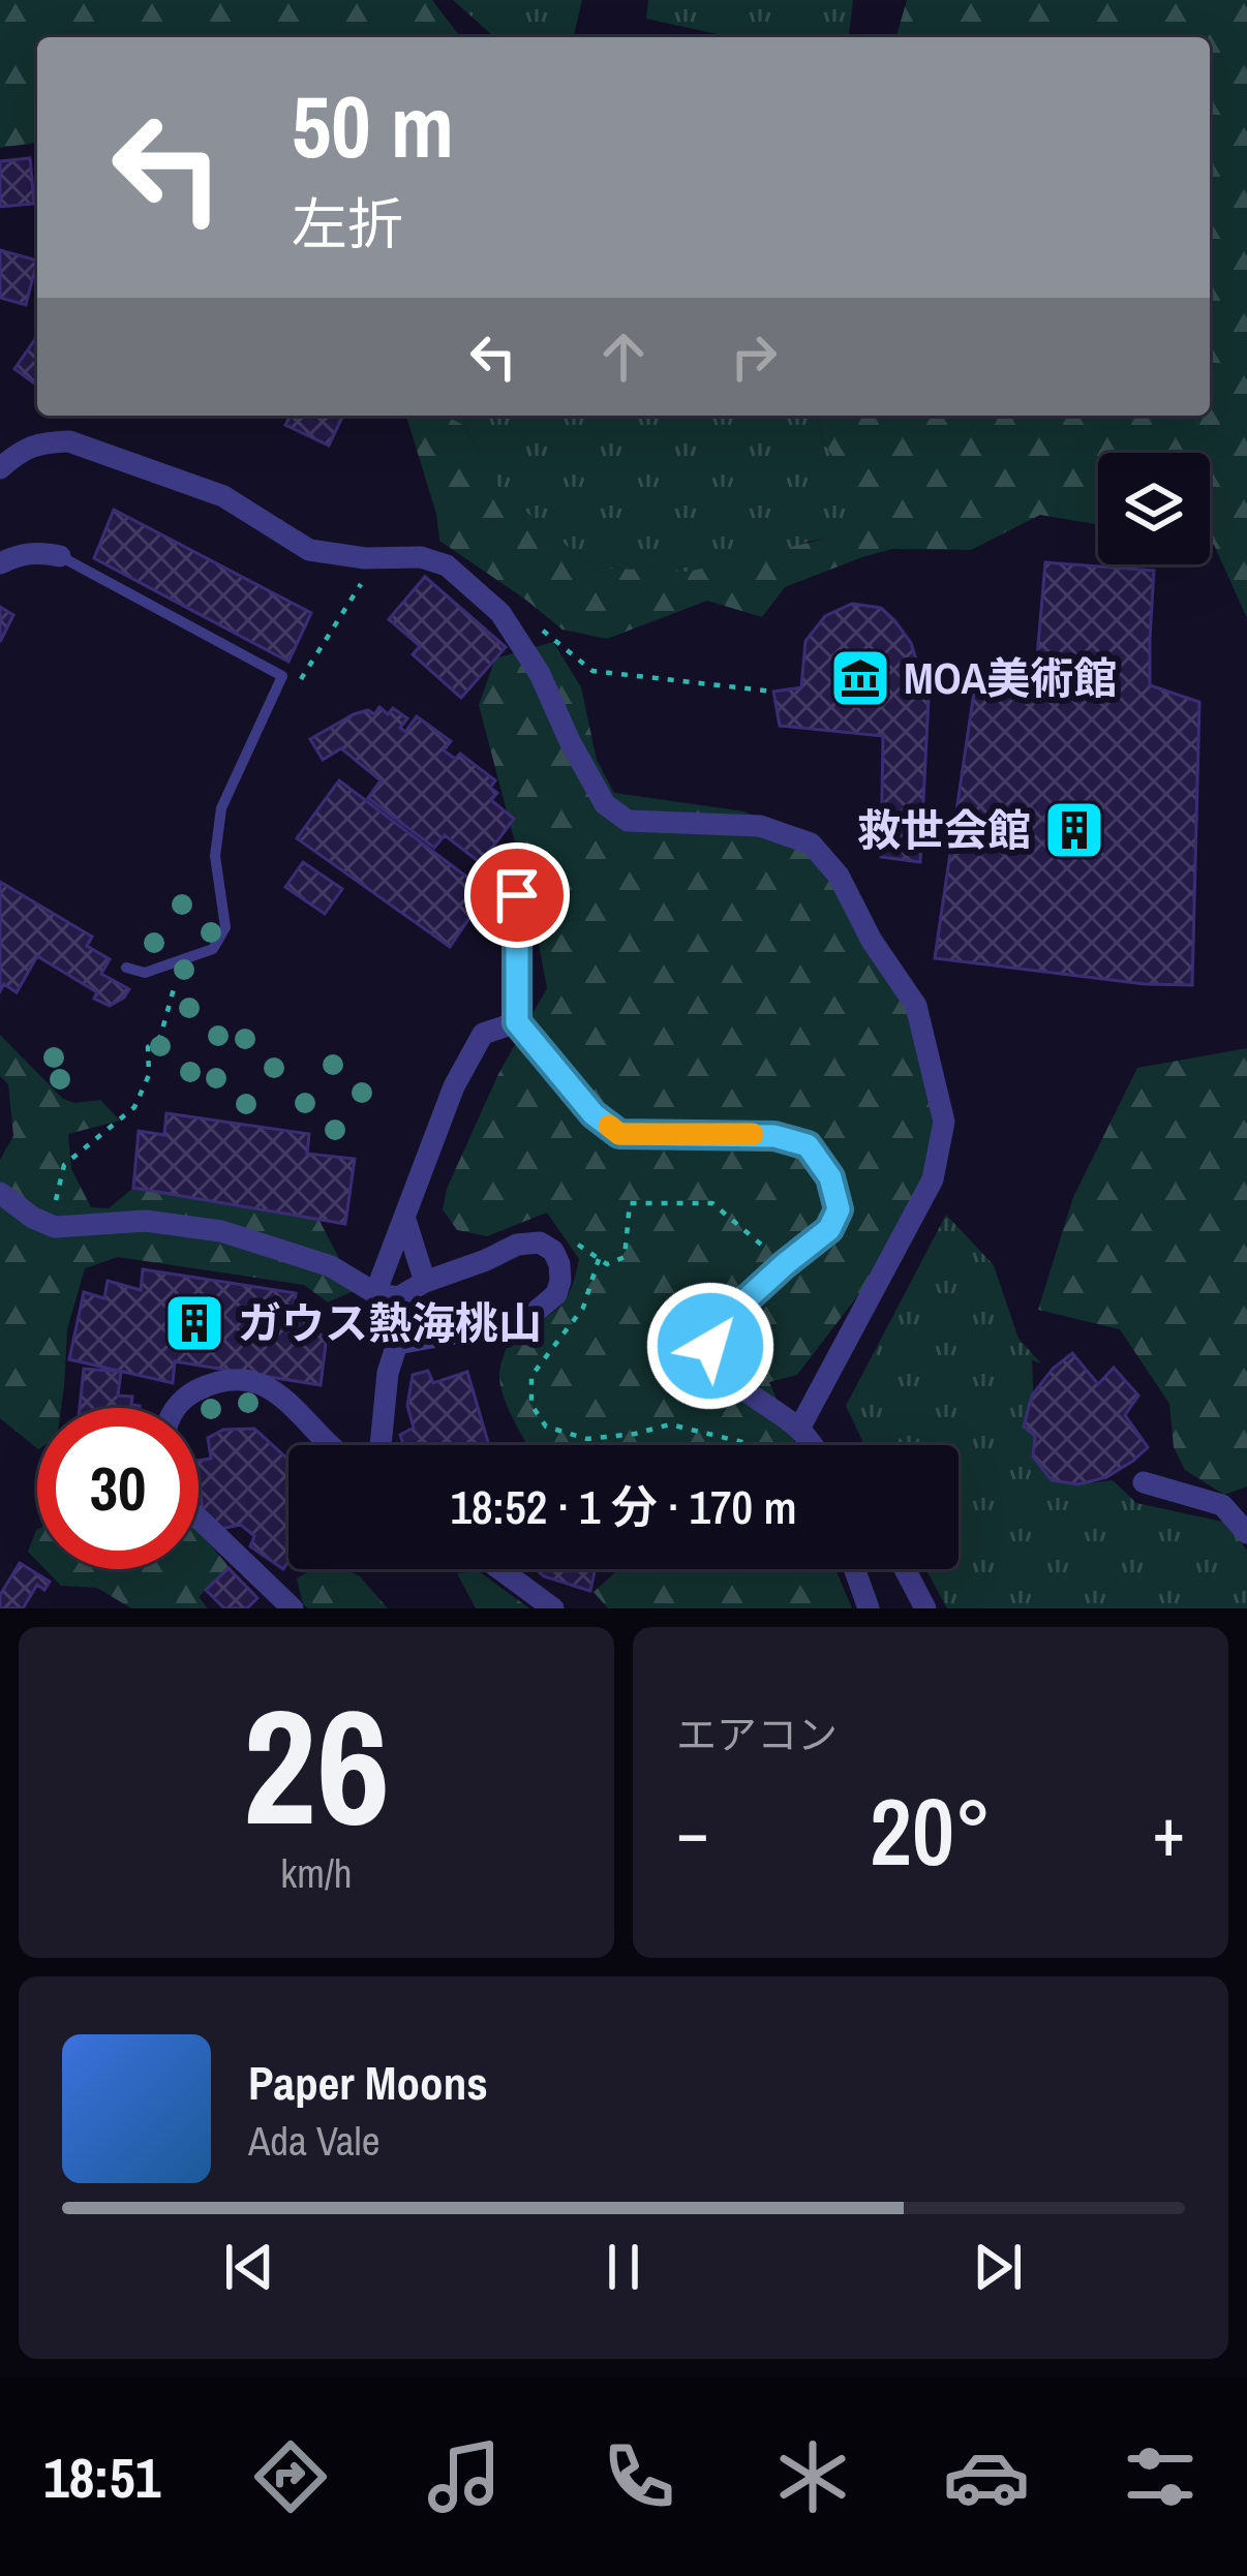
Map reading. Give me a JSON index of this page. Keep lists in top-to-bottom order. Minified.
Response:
{"places":{"museum":["MOA美術館"],"building":["救世会館","ガウス熱海桃山"]},"page":{"turn":["50 m","左折"],"limit":"30","trip":"18:52 · 1 分 · 170 m","tile":[["26","km/h"],"エアコン"],"heat":["−","20°","+"],"song":["Paper Moons","Ada Vale"],"tabs":"18:51"}}
